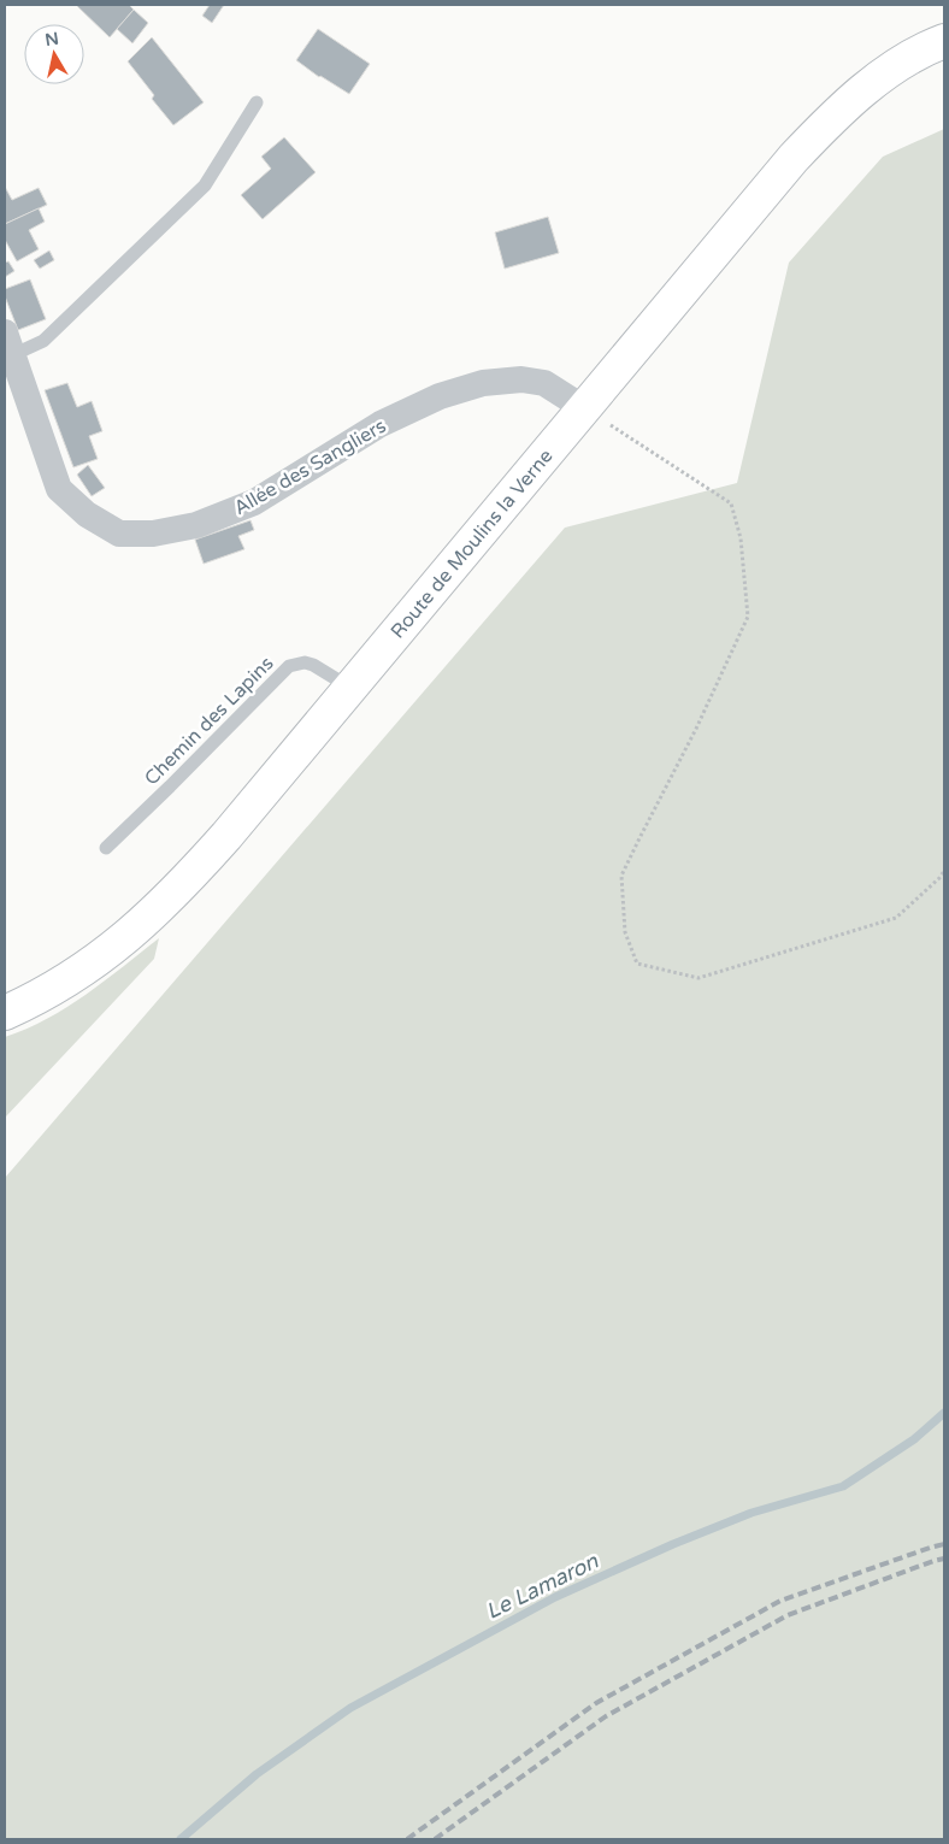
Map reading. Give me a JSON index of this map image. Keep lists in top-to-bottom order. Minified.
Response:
{"streets":{"main road":["Route de Moulins la Verne"],"street":["Allée des Sangliers"],"lane":["Chemin des Lapins"]},"crossings":[["Allée des Sangliers","Route de Moulins la Verne"],["Route de Moulins la Verne","Chemin des Lapins"]],"water":["Le Lamaron"],"north":"top"}
